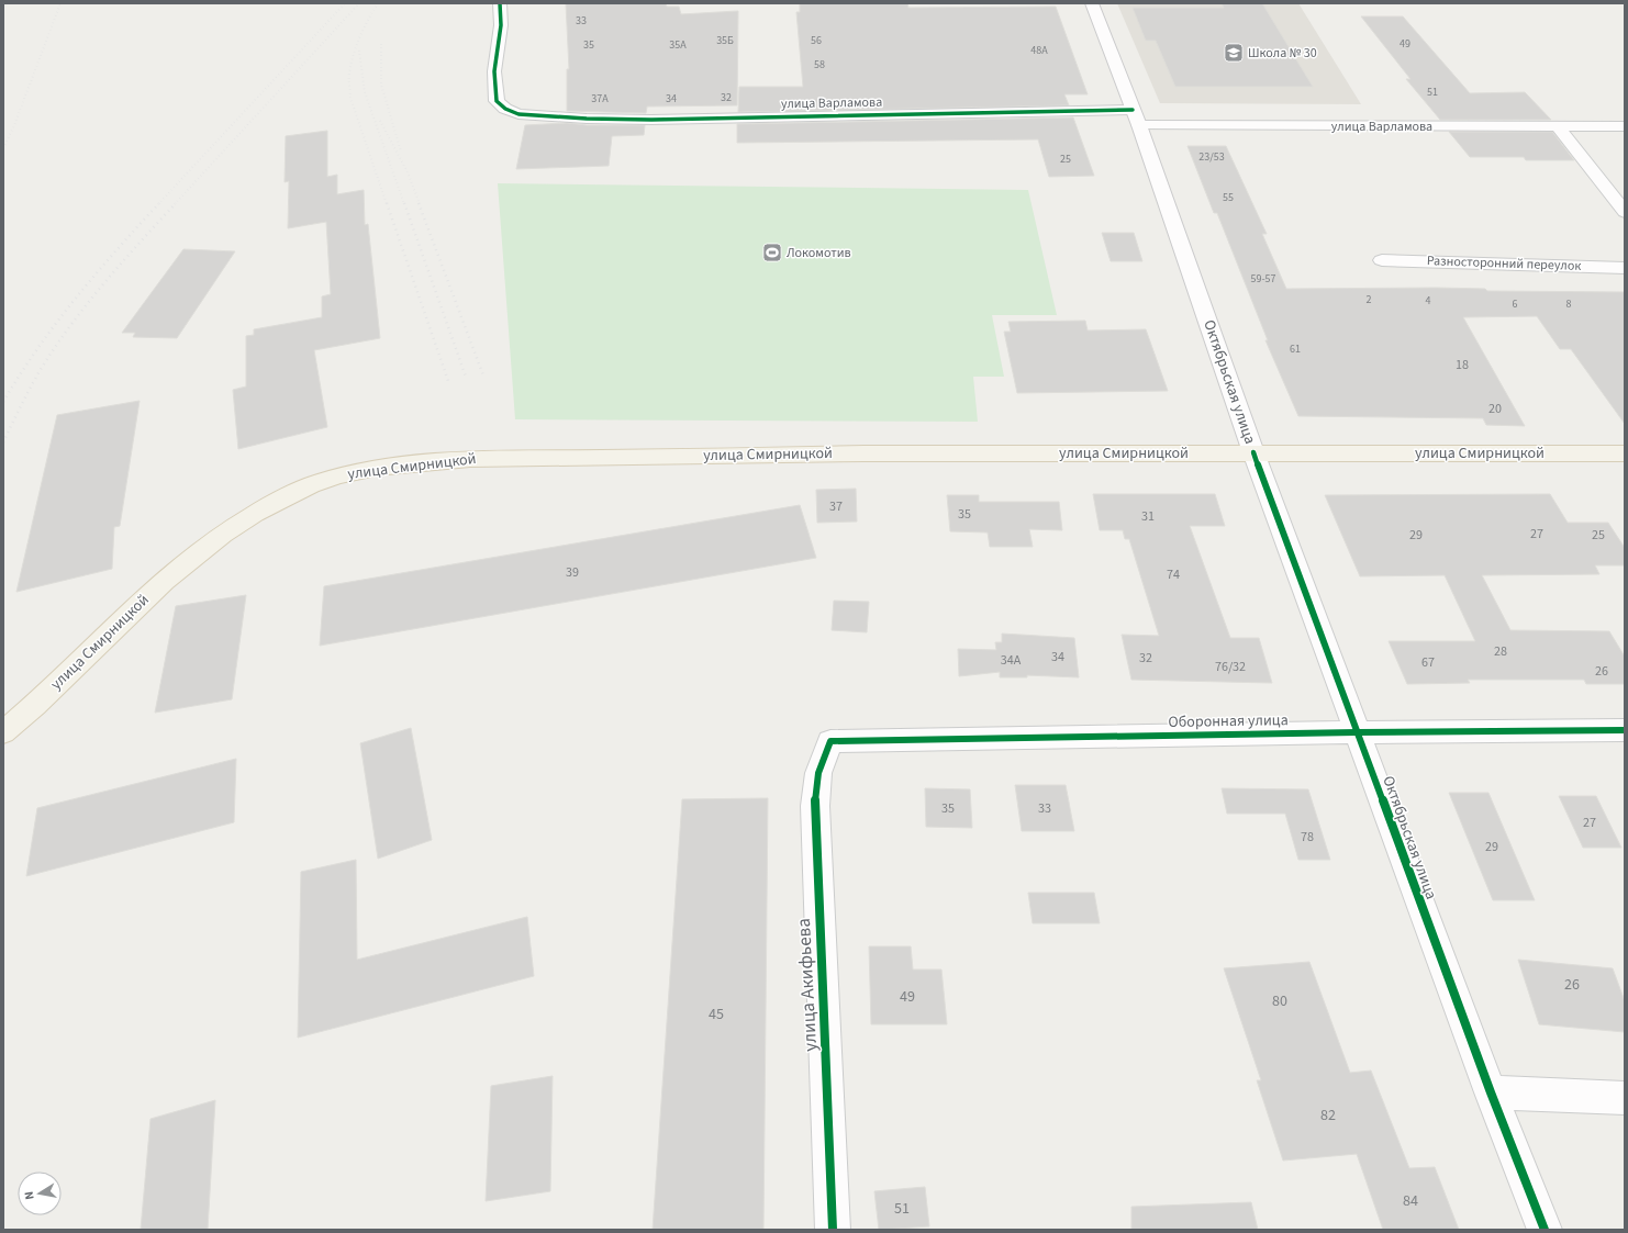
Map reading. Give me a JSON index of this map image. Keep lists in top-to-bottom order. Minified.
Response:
{"streets":{"main road":["улица Смирницкой"],"street":["улица Варламова","Разносторонний переулок","Октябрьская улица","Оборонная улица","улица Акифьева"]},"crossings":[["улица Варламова","Октябрьская улица"],["Октябрьская улица","улица Смирницкой"],["Октябрьская улица","Оборонная улица"],["Оборонная улица","улица Акифьева"]],"places":{"school or university":["Школа № 30"],"sports":["Локомотив"]},"house_numbers":["33","35Б","56","49","35","35А","48А","58","51","32","37А","34","23/53","25","55","59-57","2","4","6","8","61","18","20","37","35","31","27","29","25","39","74","28","34","32","34А","67","76/32","26","35","33","27","78","29","26","49","80","45","82","84","51"],"north":"left"}
